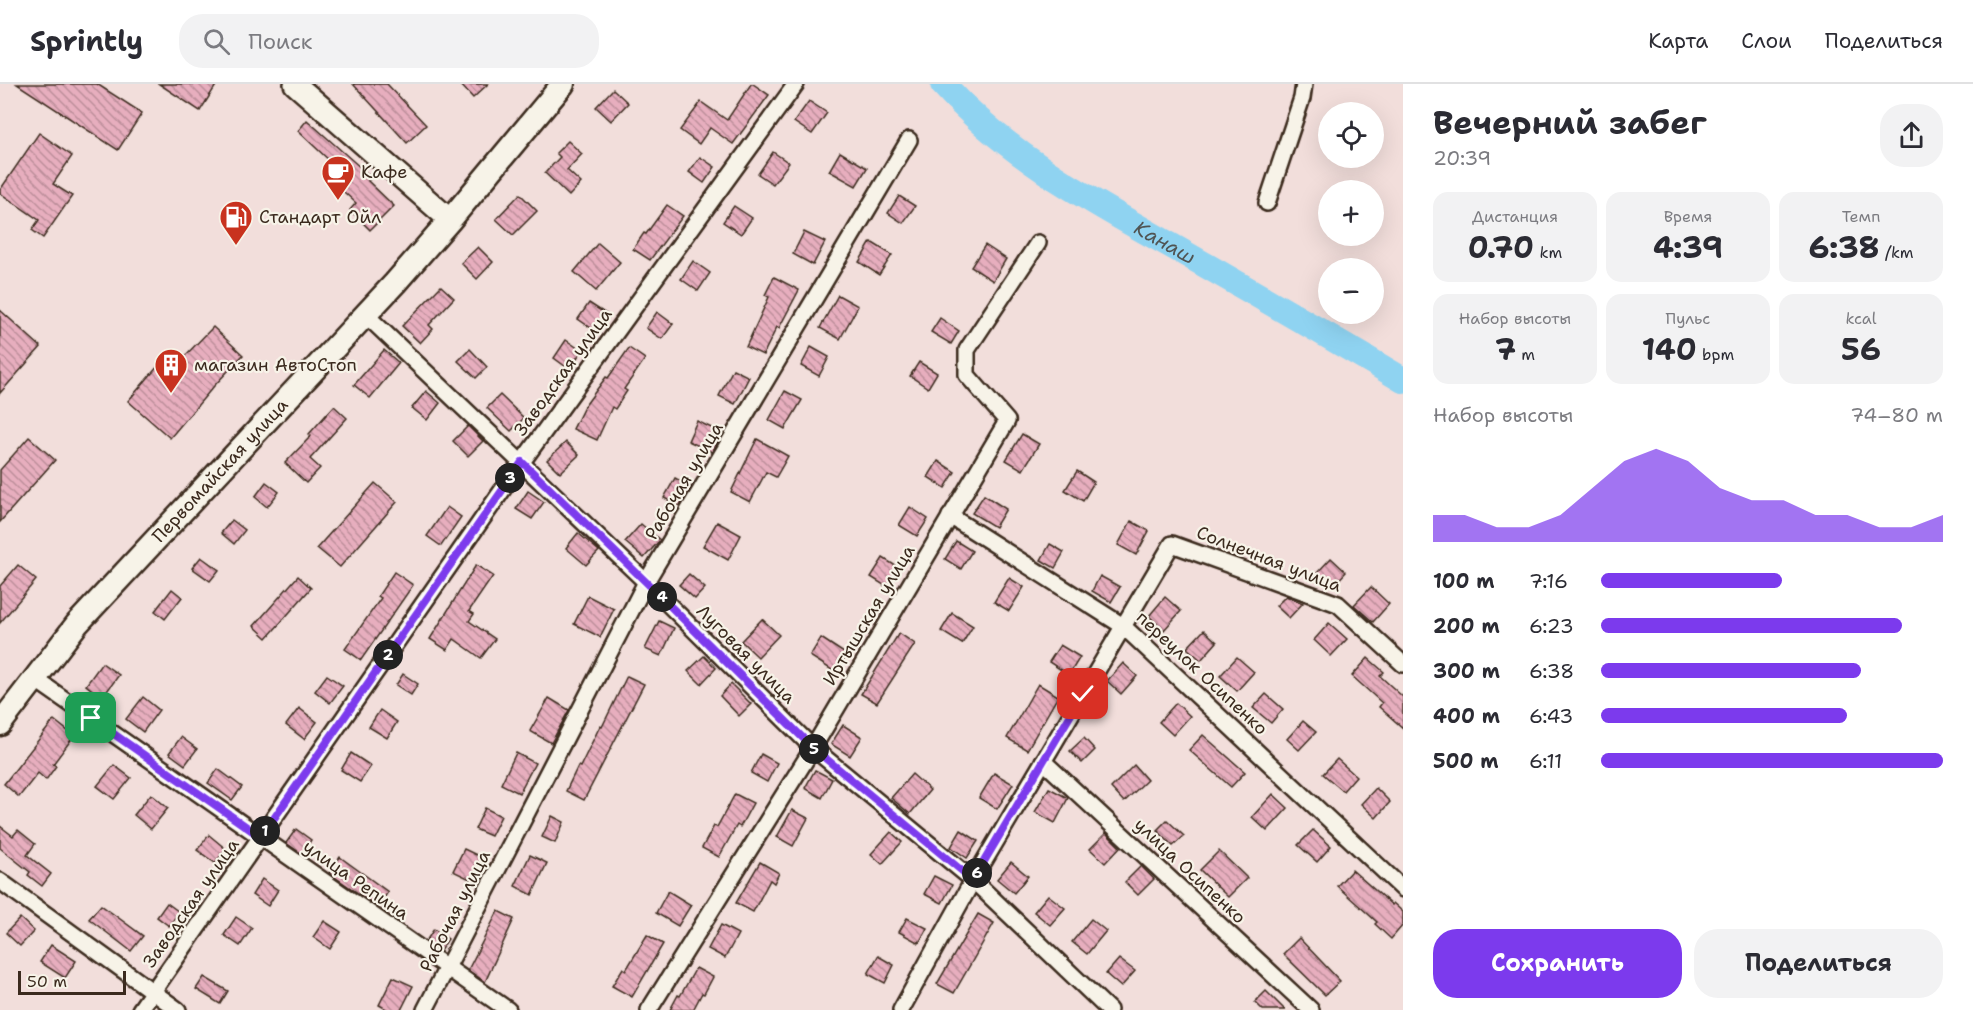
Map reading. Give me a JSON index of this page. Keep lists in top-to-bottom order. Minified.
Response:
{"streets":{"main road":["Первомайская улица"],"street":["Заводская улица","Рабочая улица","Солнечная улица","Иртышская улица","Луговая улица","переулок Осипенко","улица Осипенко","улица Репина"]},"crossings":[["Заводская улица","Луговая улица"],["Заводская улица","улица Репина"],["Первомайская улица","Луговая улица"],["Первомайская улица","улица Репина"],["Рабочая улица","Луговая улица"],["Рабочая улица","улица Репина"],["Солнечная улица","переулок Осипенко"],["Иртышская улица","Луговая улица"],["Иртышская улица","переулок Осипенко"]],"water":["Канаш"],"places":{"cafe":["Кафе"],"fuel station":["Стандарт Ойл"],"building":["магазин АвтоСтоп"]},"scale_bar":"50 m","page":{"header":"Sprintly","search":"Поиск","nav":["Карта","Слои","Поделиться"],"heading":["Вечерний забег","20:39"],"map_buttons":["+","−"],"stats":[["Дистанция","0.70 km"],["Время","4:39"],["Темп","6:38 /km"],["Набор высоты","7 m"],["Пульс","140 bpm"],["kcal","56"]],"chart":["Набор высоты","74–80 m"],"pins":["3","4","2","5","1","6"],"list":[{"name":"100 m","note":"7:16"},{"name":"200 m","note":"6:23"},{"name":"300 m","note":"6:38"},{"name":"400 m","note":"6:43"},{"name":"500 m","note":"6:11"}],"buttons":["Сохранить","Поделиться"],"scale":"50 m"}}
